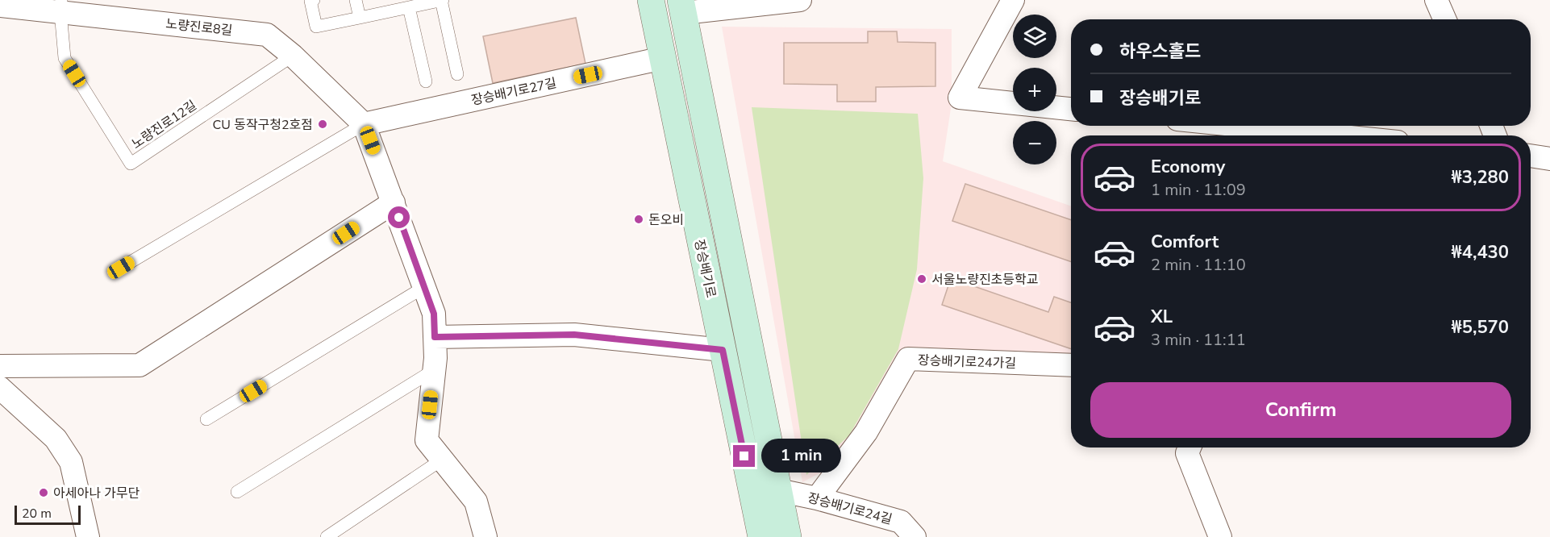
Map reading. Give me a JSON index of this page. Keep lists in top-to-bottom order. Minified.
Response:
{"streets":{"street":["노량진로8길","장승배기로27길","장승배기로","장승배기로24가길","장승배기로24길"],"lane":["노량진로12길"]},"crossings":[["노량진로8길","장승배기로27길"],["노량진로8길","노량진로12길"],["장승배기로27길","장승배기로"],["장승배기로24가길","장승배기로24길"]],"places":["CU 동작구청2호점","돈오비","서울노량진초등학교","아세아나 가무단"],"scale_bar":"20 m","page":{"map_buttons":["+","−"],"banner":["하우스홀드","장승배기로"],"list":[{"name":"Economy","note":"1 min · 11:09","value":"₩3,280"},{"name":"Comfort","note":"2 min · 11:10","value":"₩4,430"},{"name":"XL","note":"3 min · 11:11","value":"₩5,570"}],"buttons":"Confirm","bubble":"1 min","scale":"20 m"}}
